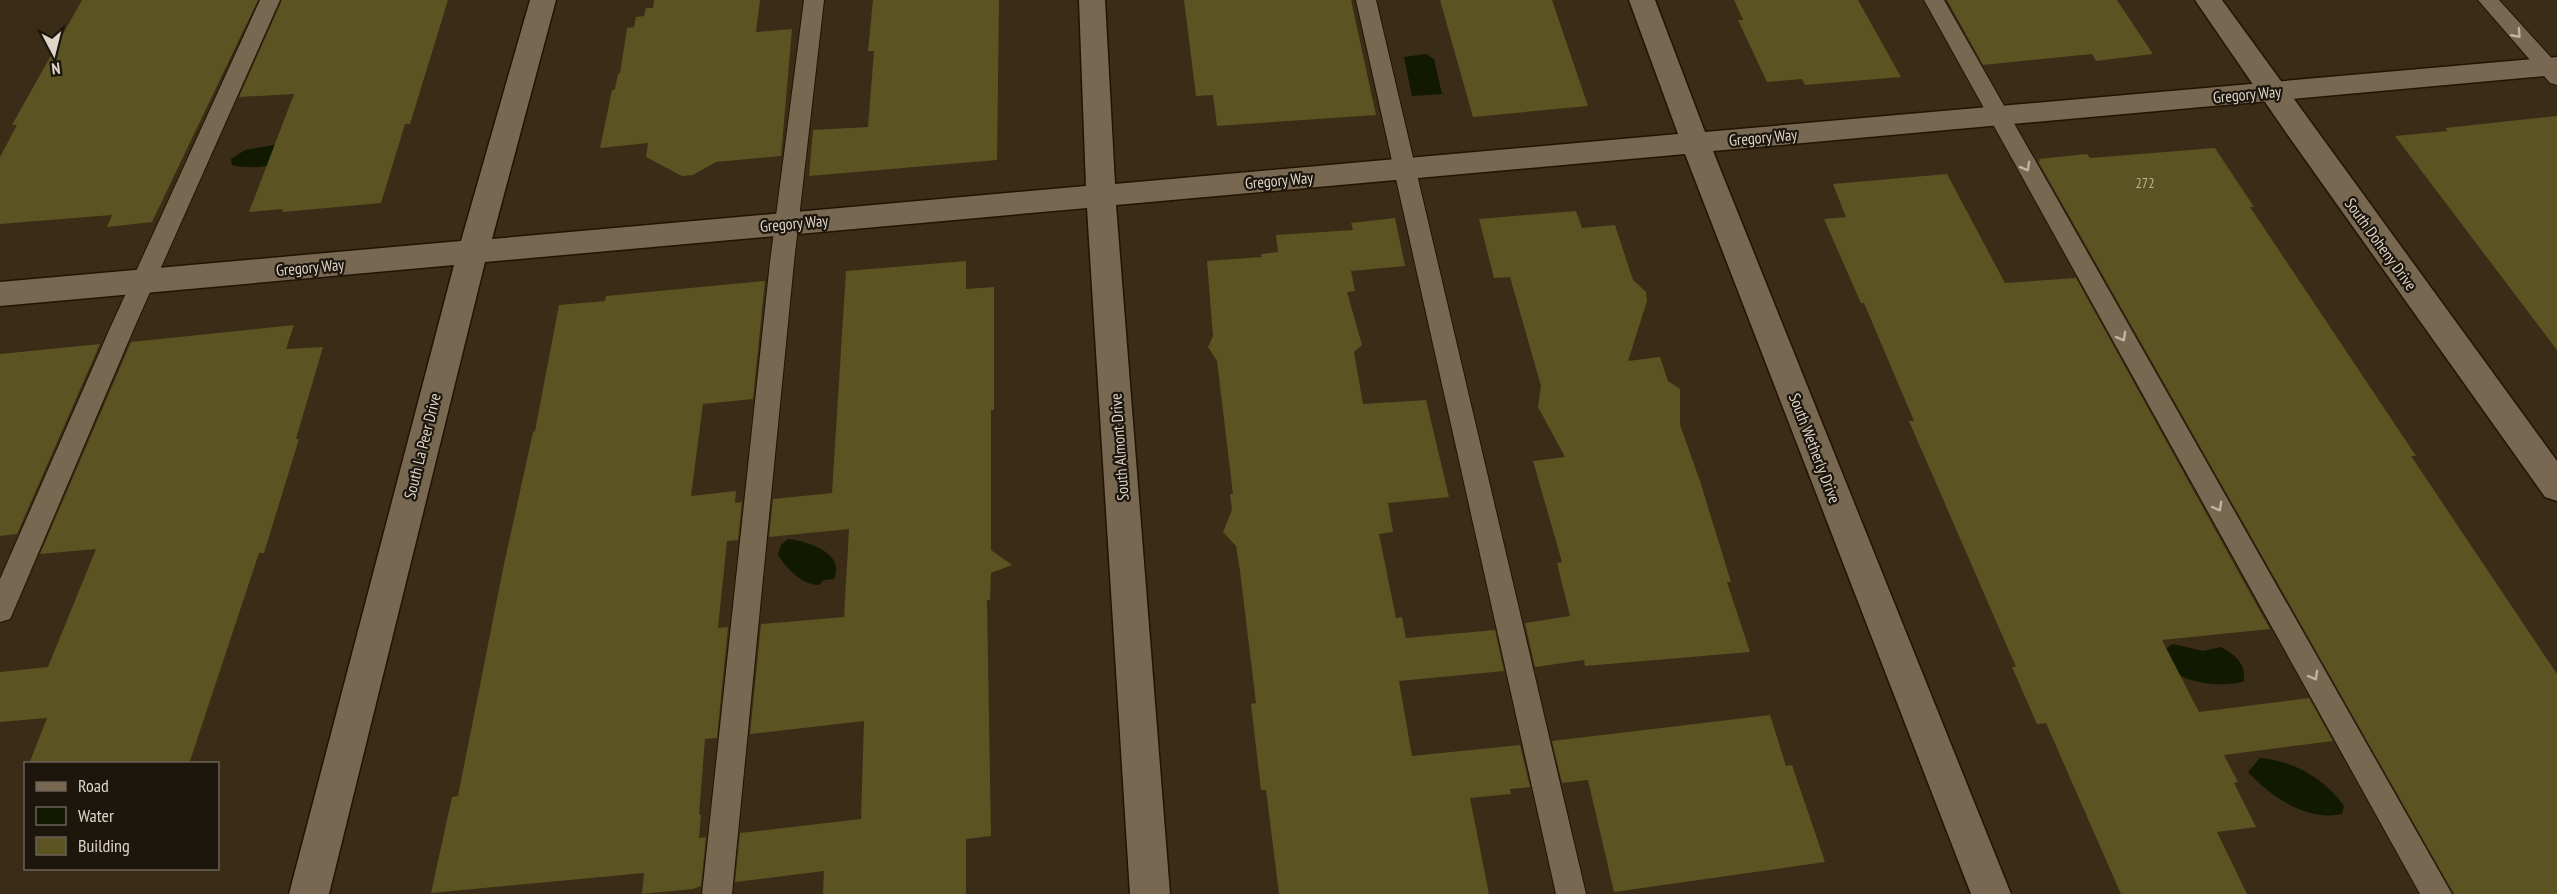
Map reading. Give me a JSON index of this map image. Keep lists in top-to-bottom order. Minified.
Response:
{"streets":{"street":["Gregory Way","South Doheny Drive","South La Peer Drive","South Almont Drive","South Wetherly Drive"]},"crossings":[["Gregory Way","South Doheny Drive"],["Gregory Way","South La Peer Drive"],["Gregory Way","South Almont Drive"],["Gregory Way","South Wetherly Drive"]],"house_numbers":["272"],"legend":["Road","Water","Building"],"north":"bottom"}
